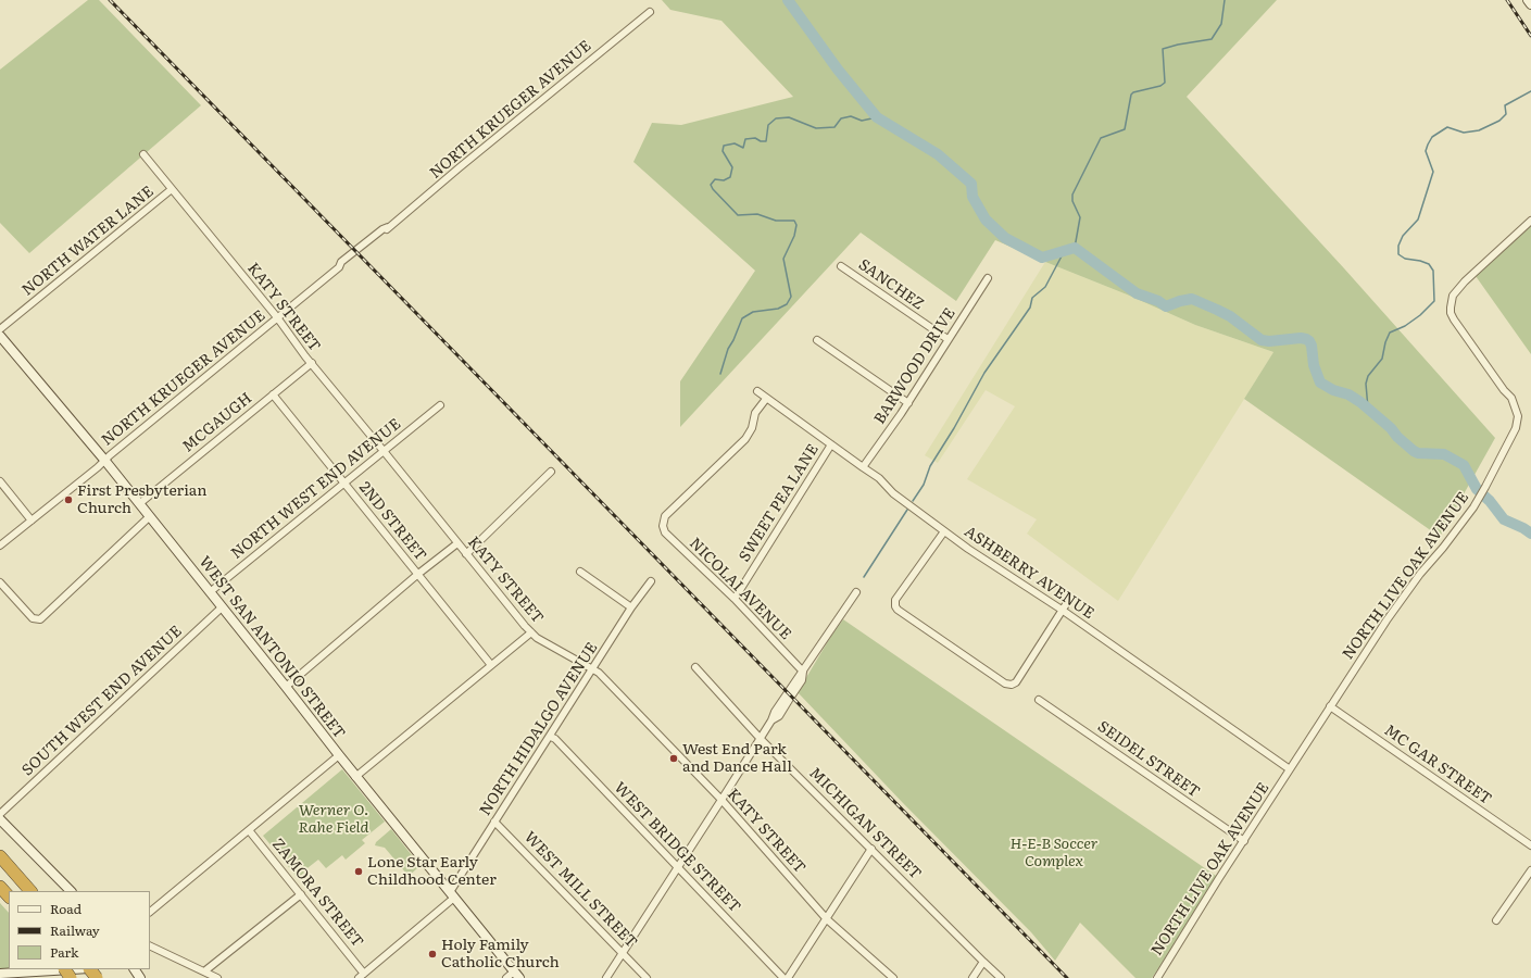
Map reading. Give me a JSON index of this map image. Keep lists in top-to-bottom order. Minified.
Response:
{"streets":{"street":["NORTH KRUEGER AVENUE","NORTH WATER LANE","SANCHEZ","KATY STREET","BARWOOD DRIVE","MCGAUGH","NORTH WEST END AVENUE","SWEET PEA LANE","2ND STREET","ASHBERRY AVENUE","NORTH LIVE OAK AVENUE","NICOLAI AVENUE","WEST SAN ANTONIO STREET","SOUTH WEST END AVENUE","NORTH HIDALGO AVENUE","SEIDEL STREET","MC GAR STREET","MICHIGAN STREET","WEST BRIDGE STREET","WEST MILL STREET","ZAMORA STREET"]},"crossings":[["NORTH KRUEGER AVENUE","KATY STREET"],["NORTH KRUEGER AVENUE","WEST SAN ANTONIO STREET"],["NORTH WATER LANE","KATY STREET"],["SANCHEZ","BARWOOD DRIVE"],["KATY STREET","MCGAUGH"],["KATY STREET","NORTH WEST END AVENUE"],["KATY STREET","NORTH HIDALGO AVENUE"],["BARWOOD DRIVE","ASHBERRY AVENUE"],["MCGAUGH","2ND STREET"],["MCGAUGH","WEST SAN ANTONIO STREET"],["NORTH WEST END AVENUE","2ND STREET"],["NORTH WEST END AVENUE","WEST SAN ANTONIO STREET"],["SWEET PEA LANE","ASHBERRY AVENUE"],["SWEET PEA LANE","NICOLAI AVENUE"],["ASHBERRY AVENUE","NORTH LIVE OAK AVENUE"],["ASHBERRY AVENUE","NICOLAI AVENUE"],["NORTH LIVE OAK AVENUE","SEIDEL STREET"],["NORTH LIVE OAK AVENUE","MC GAR STREET"],["WEST SAN ANTONIO STREET","SOUTH WEST END AVENUE"],["WEST SAN ANTONIO STREET","NORTH HIDALGO AVENUE"],["NORTH HIDALGO AVENUE","WEST BRIDGE STREET"],["NORTH HIDALGO AVENUE","WEST MILL STREET"],["NORTH HIDALGO AVENUE","ZAMORA STREET"]],"parks":["Werner O. Rahe Field","H-E-B Soccer Complex"],"places":["First Presbyterian Church","West End Park and Dance Hall","Lone Star Early Childhood Center","Holy Family Catholic Church"],"legend":["Road","Railway","Park"]}
